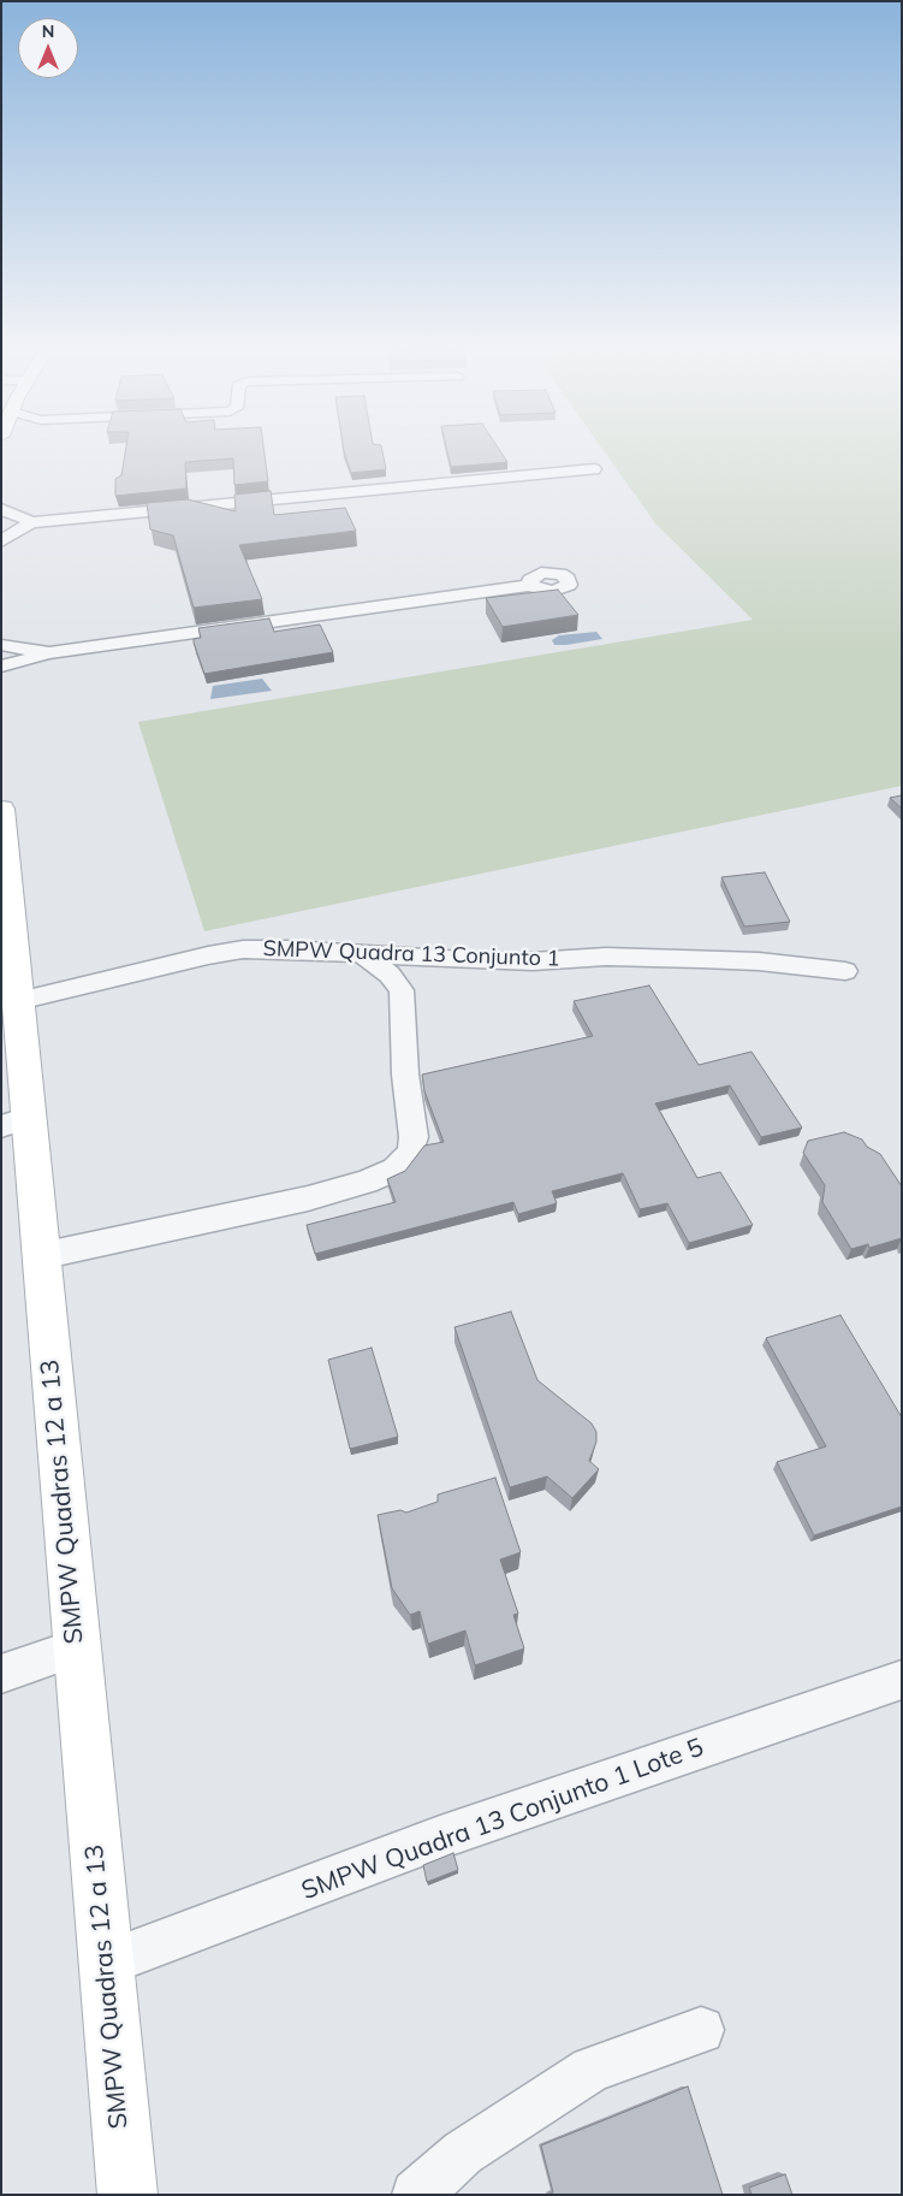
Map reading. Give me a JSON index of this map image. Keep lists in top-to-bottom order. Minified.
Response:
{"streets":{"street":["SMPW Quadra 13 Conjunto 1","SMPW Quadras 12 a 13","SMPW Quadra 13 Conjunto 1 Lote 5"]},"crossings":[["SMPW Quadra 13 Conjunto 1","SMPW Quadras 12 a 13"],["SMPW Quadras 12 a 13","SMPW Quadra 13 Conjunto 1 Lote 5"]],"north":"top"}
